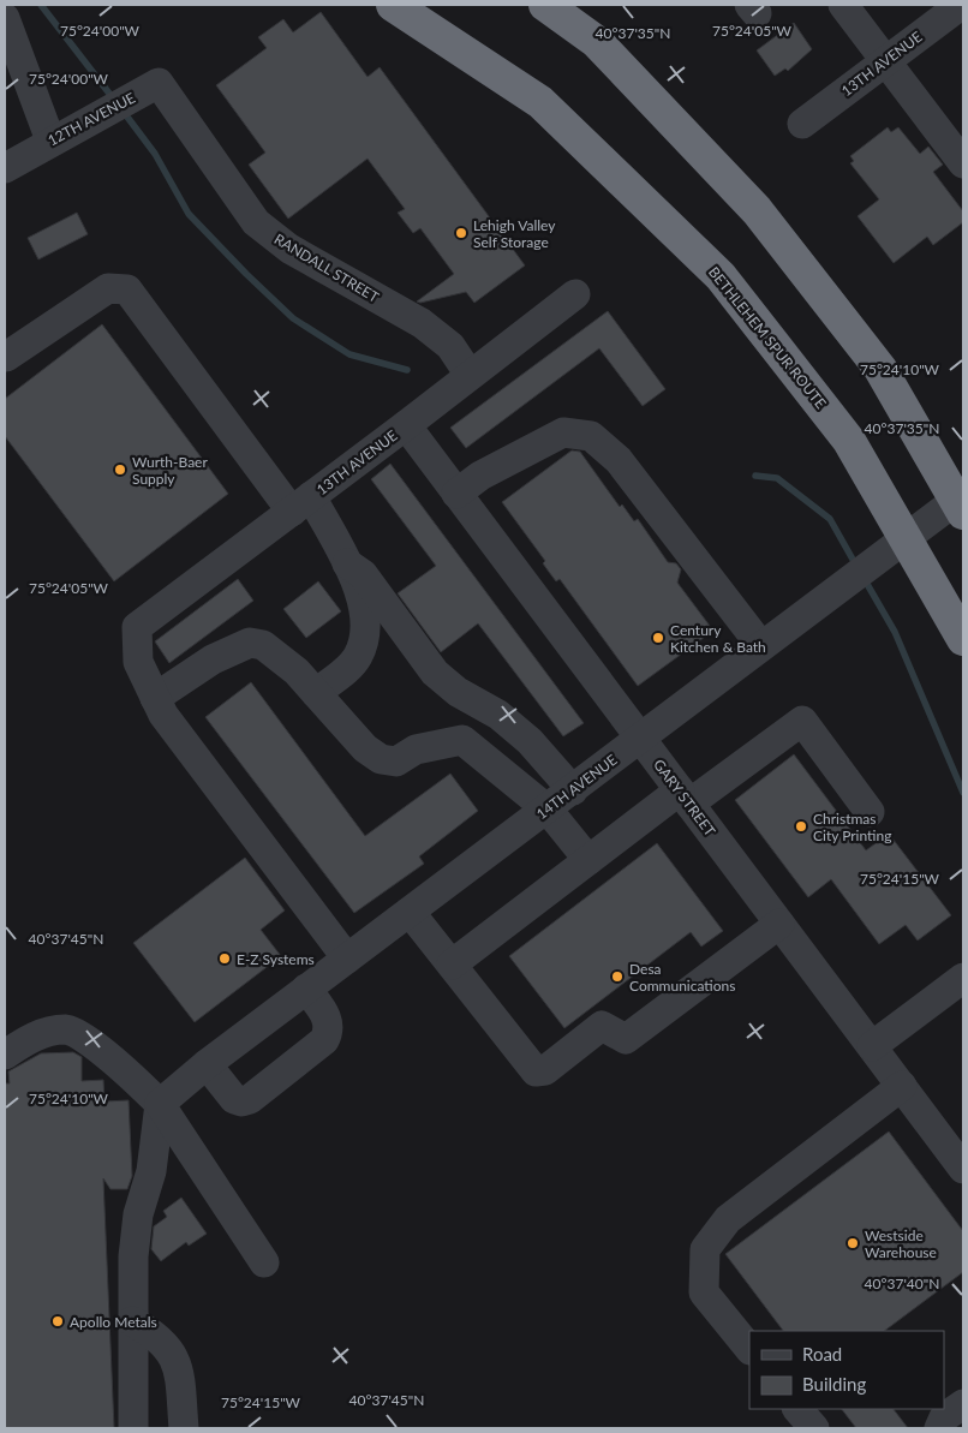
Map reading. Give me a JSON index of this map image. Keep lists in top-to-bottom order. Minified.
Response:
{"streets":{"highway":["BETHLEHEM SPUR ROUTE"],"street":["13TH AVENUE","12TH AVENUE","RANDALL STREET","14TH AVENUE","GARY STREET"]},"crossings":[["13TH AVENUE","RANDALL STREET"],["13TH AVENUE","GARY STREET"],["12TH AVENUE","RANDALL STREET"],["14TH AVENUE","GARY STREET"]],"places":["Lehigh Valley Self Storage","Wurth-Baer Supply","Century Kitchen & Bath","Christmas City Printing","E-Z Systems","Desa Communications","Westside Warehouse","Apollo Metals"],"legend":["Road","Building"],"coordinates":["75°24'05\"W","75°24'00\"W","40°37'35\"N","75°24'10\"W","75°24'15\"W","40°37'45\"N","40°37'40\"N"]}
